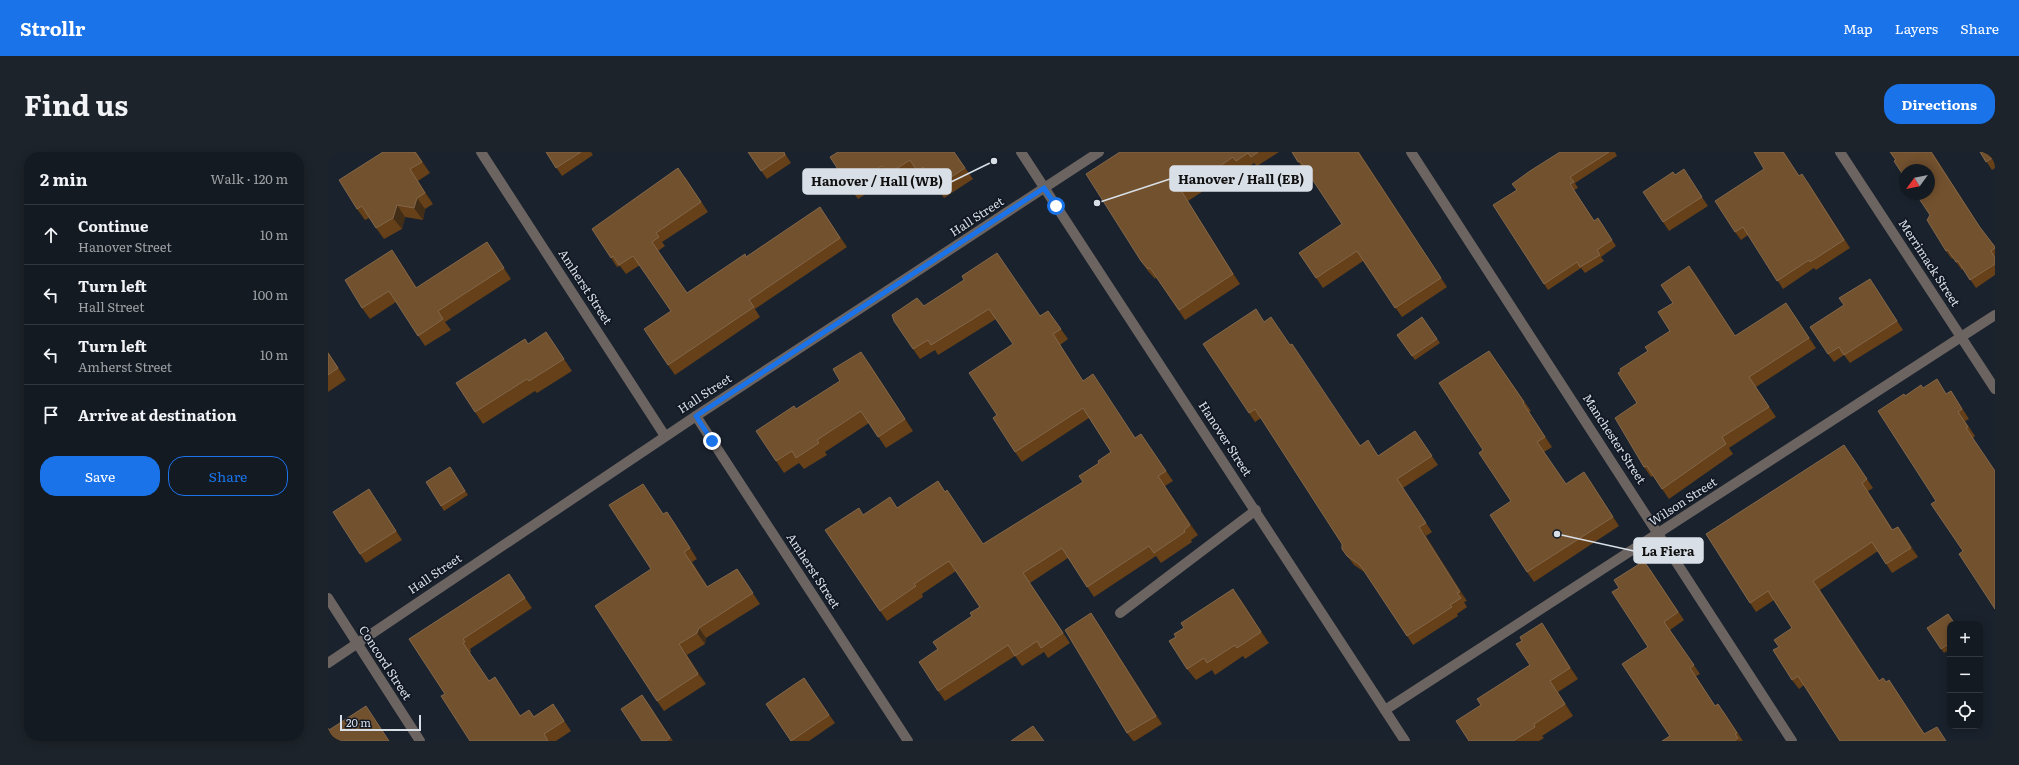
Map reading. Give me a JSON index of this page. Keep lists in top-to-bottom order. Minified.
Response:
{"streets":{"street":["Hall Street","Merrimack Street","Amherst Street","Hanover Street","Manchester Street","Wilson Street","Concord Street"]},"crossings":[["Hall Street","Amherst Street"],["Hall Street","Hanover Street"],["Hall Street","Concord Street"],["Merrimack Street","Wilson Street"],["Hanover Street","Wilson Street"],["Manchester Street","Wilson Street"]],"places":["Hanover / Hall (WB)","Hanover / Hall (EB)","La Fiera"],"scale_bar":"20 m","north":"bottom left","page":{"header":"Strollr","nav":["Map","Layers","Share"],"title":"Find us","buttons":["Directions",["Save","Share"]],"heading":["2 min","Walk · 120 m"],"list":[["Continue","Hanover Street","10 m"],["Turn left","Hall Street","100 m"],["Turn left","Amherst Street","10 m"],"Arrive at destination"],"map_buttons":["+","−"],"scale":"20 m"}}
